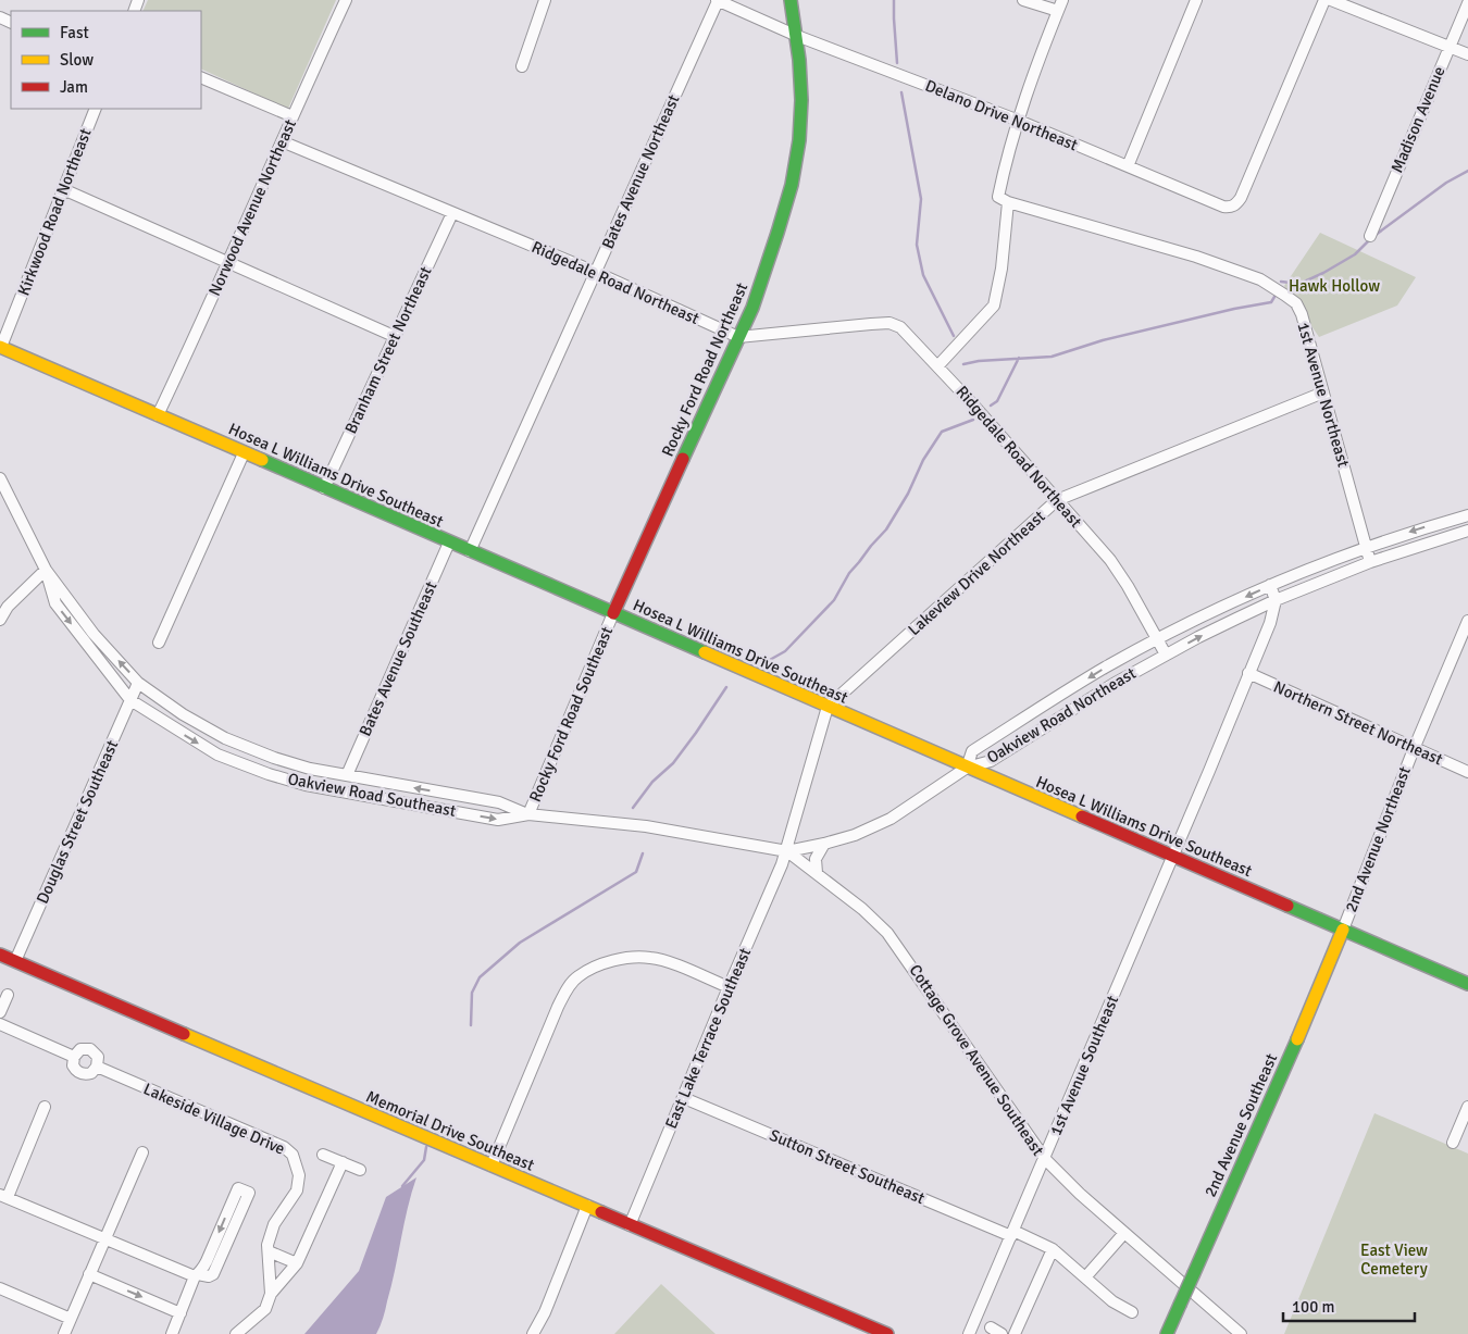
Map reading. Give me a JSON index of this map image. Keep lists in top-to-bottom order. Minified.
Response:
{"streets":{"street":["Delano Drive Northeast","Madison Avenue","Bates Avenue Northeast","Norwood Avenue Northeast","Kirkwood Road Northeast","Ridgedale Road Northeast","Branham Street Northeast","Rocky Ford Road Northeast","1st Avenue Northeast","Hosea L Williams Drive Southeast","Lakeview Drive Northeast","Bates Avenue Southeast","Rocky Ford Road Southeast","Oakview Road Northeast","Northern Street Northeast","Oakview Road Southeast","Douglas Street Southeast","2nd Avenue Northeast","East Lake Terrace Southeast","Cottage Grove Avenue Southeast","1st Avenue Southeast","Lakeside Village Drive","2nd Avenue Southeast","Memorial Drive Southeast","Sutton Street Southeast"]},"crossings":[["Delano Drive Northeast","Bates Avenue Northeast"],["Delano Drive Northeast","Rocky Ford Road Northeast"],["Bates Avenue Northeast","Ridgedale Road Northeast"],["Bates Avenue Northeast","Hosea L Williams Drive Southeast"],["Norwood Avenue Northeast","Ridgedale Road Northeast"],["Norwood Avenue Northeast","Hosea L Williams Drive Southeast"],["Kirkwood Road Northeast","Hosea L Williams Drive Southeast"],["Ridgedale Road Northeast","Branham Street Northeast"],["Ridgedale Road Northeast","Rocky Ford Road Northeast"],["Ridgedale Road Northeast","Lakeview Drive Northeast"],["Ridgedale Road Northeast","Oakview Road Northeast"],["Branham Street Northeast","Hosea L Williams Drive Southeast"],["Rocky Ford Road Northeast","Hosea L Williams Drive Southeast"],["Rocky Ford Road Northeast","Rocky Ford Road Southeast"],["1st Avenue Northeast","Lakeview Drive Northeast"],["1st Avenue Northeast","Oakview Road Northeast"],["Hosea L Williams Drive Southeast","Lakeview Drive Northeast"],["Hosea L Williams Drive Southeast","Bates Avenue Southeast"],["Hosea L Williams Drive Southeast","Rocky Ford Road Southeast"],["Hosea L Williams Drive Southeast","Oakview Road Northeast"],["Hosea L Williams Drive Southeast","Oakview Road Southeast"],["Hosea L Williams Drive Southeast","2nd Avenue Northeast"],["Hosea L Williams Drive Southeast","East Lake Terrace Southeast"],["Hosea L Williams Drive Southeast","1st Avenue Southeast"],["Hosea L Williams Drive Southeast","2nd Avenue Southeast"],["Lakeview Drive Northeast","East Lake Terrace Southeast"],["Bates Avenue Southeast","Oakview Road Southeast"],["Rocky Ford Road Southeast","Oakview Road Southeast"],["Oakview Road Northeast","Oakview Road Southeast"],["Northern Street Northeast","2nd Avenue Northeast"],["Oakview Road Southeast","Douglas Street Southeast"],["Oakview Road Southeast","East Lake Terrace Southeast"],["Oakview Road Southeast","Cottage Grove Avenue Southeast"],["Douglas Street Southeast","Memorial Drive Southeast"],["2nd Avenue Northeast","2nd Avenue Southeast"],["East Lake Terrace Southeast","Cottage Grove Avenue Southeast"],["East Lake Terrace Southeast","Memorial Drive Southeast"],["East Lake Terrace Southeast","Sutton Street Southeast"],["Cottage Grove Avenue Southeast","1st Avenue Southeast"],["1st Avenue Southeast","Sutton Street Southeast"]],"parks":["Hawk Hollow","East View Cemetery"],"legend":["Fast","Slow","Jam"],"scale_bar":"100 m"}
